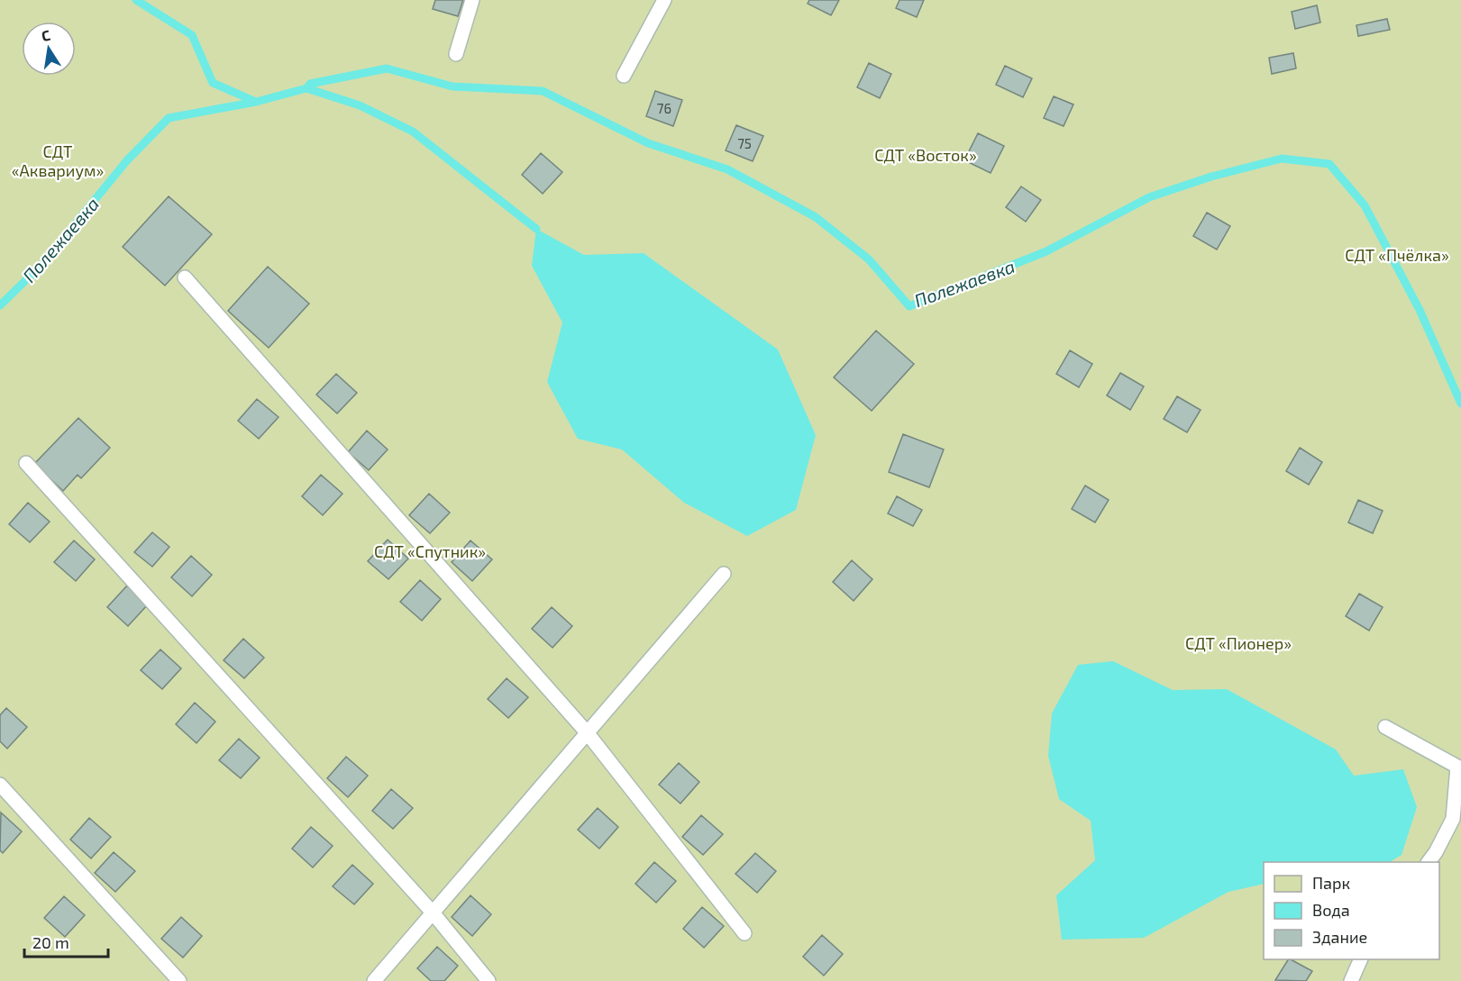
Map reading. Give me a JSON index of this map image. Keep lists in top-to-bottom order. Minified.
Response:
{"water":["Полежаевка"],"parks":["СДТ «Аквариум»","СДТ «Восток»","СДТ «Пчёлка»","СДТ «Спутник»","СДТ «Пионер»"],"house_numbers":["76","75"],"legend":["Парк","Вода","Здание"],"scale_bar":"20 m","north":"top"}
